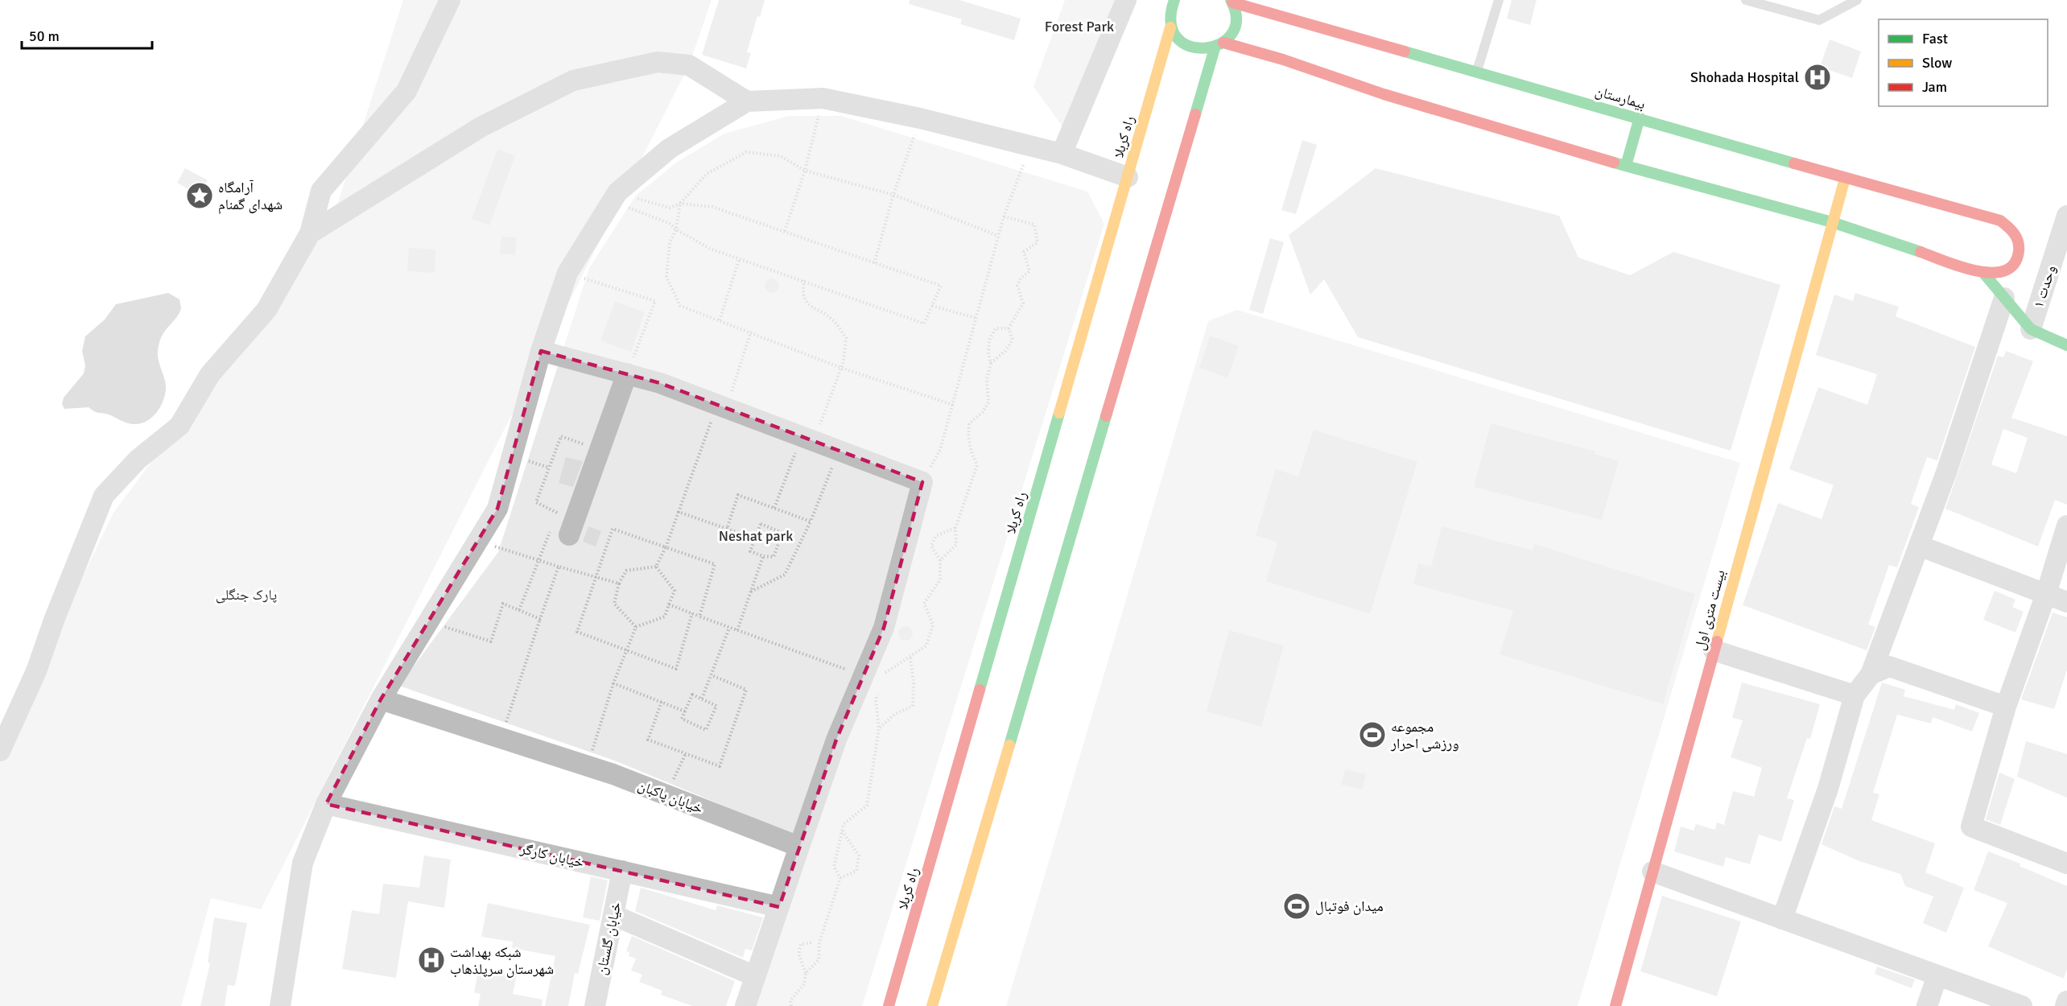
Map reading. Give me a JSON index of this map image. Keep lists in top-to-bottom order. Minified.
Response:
{"streets":{"main road":["بیمارستان","راه کربلا","بیست متری اول"],"street":["وحدت ۱","خیابان پاکبان","خیابان کارگر","خیابان گلستان"]},"crossings":[["بیمارستان","بیست متری اول"],["خیابان کارگر","خیابان گلستان"]],"parks":["Forest Park","Neshat park","پارک جنگلی"],"places":{"hospital":["Shohada Hospital","شبکه بهداشت شهرستان سرپلذهاب"],"place":["آرامگاه شهدای گمنام"],"sports":["مجموعه ورزشی احرار","میدان فوتبال"]},"legend":["Fast","Slow","Jam"],"scale_bar":"50 m"}
